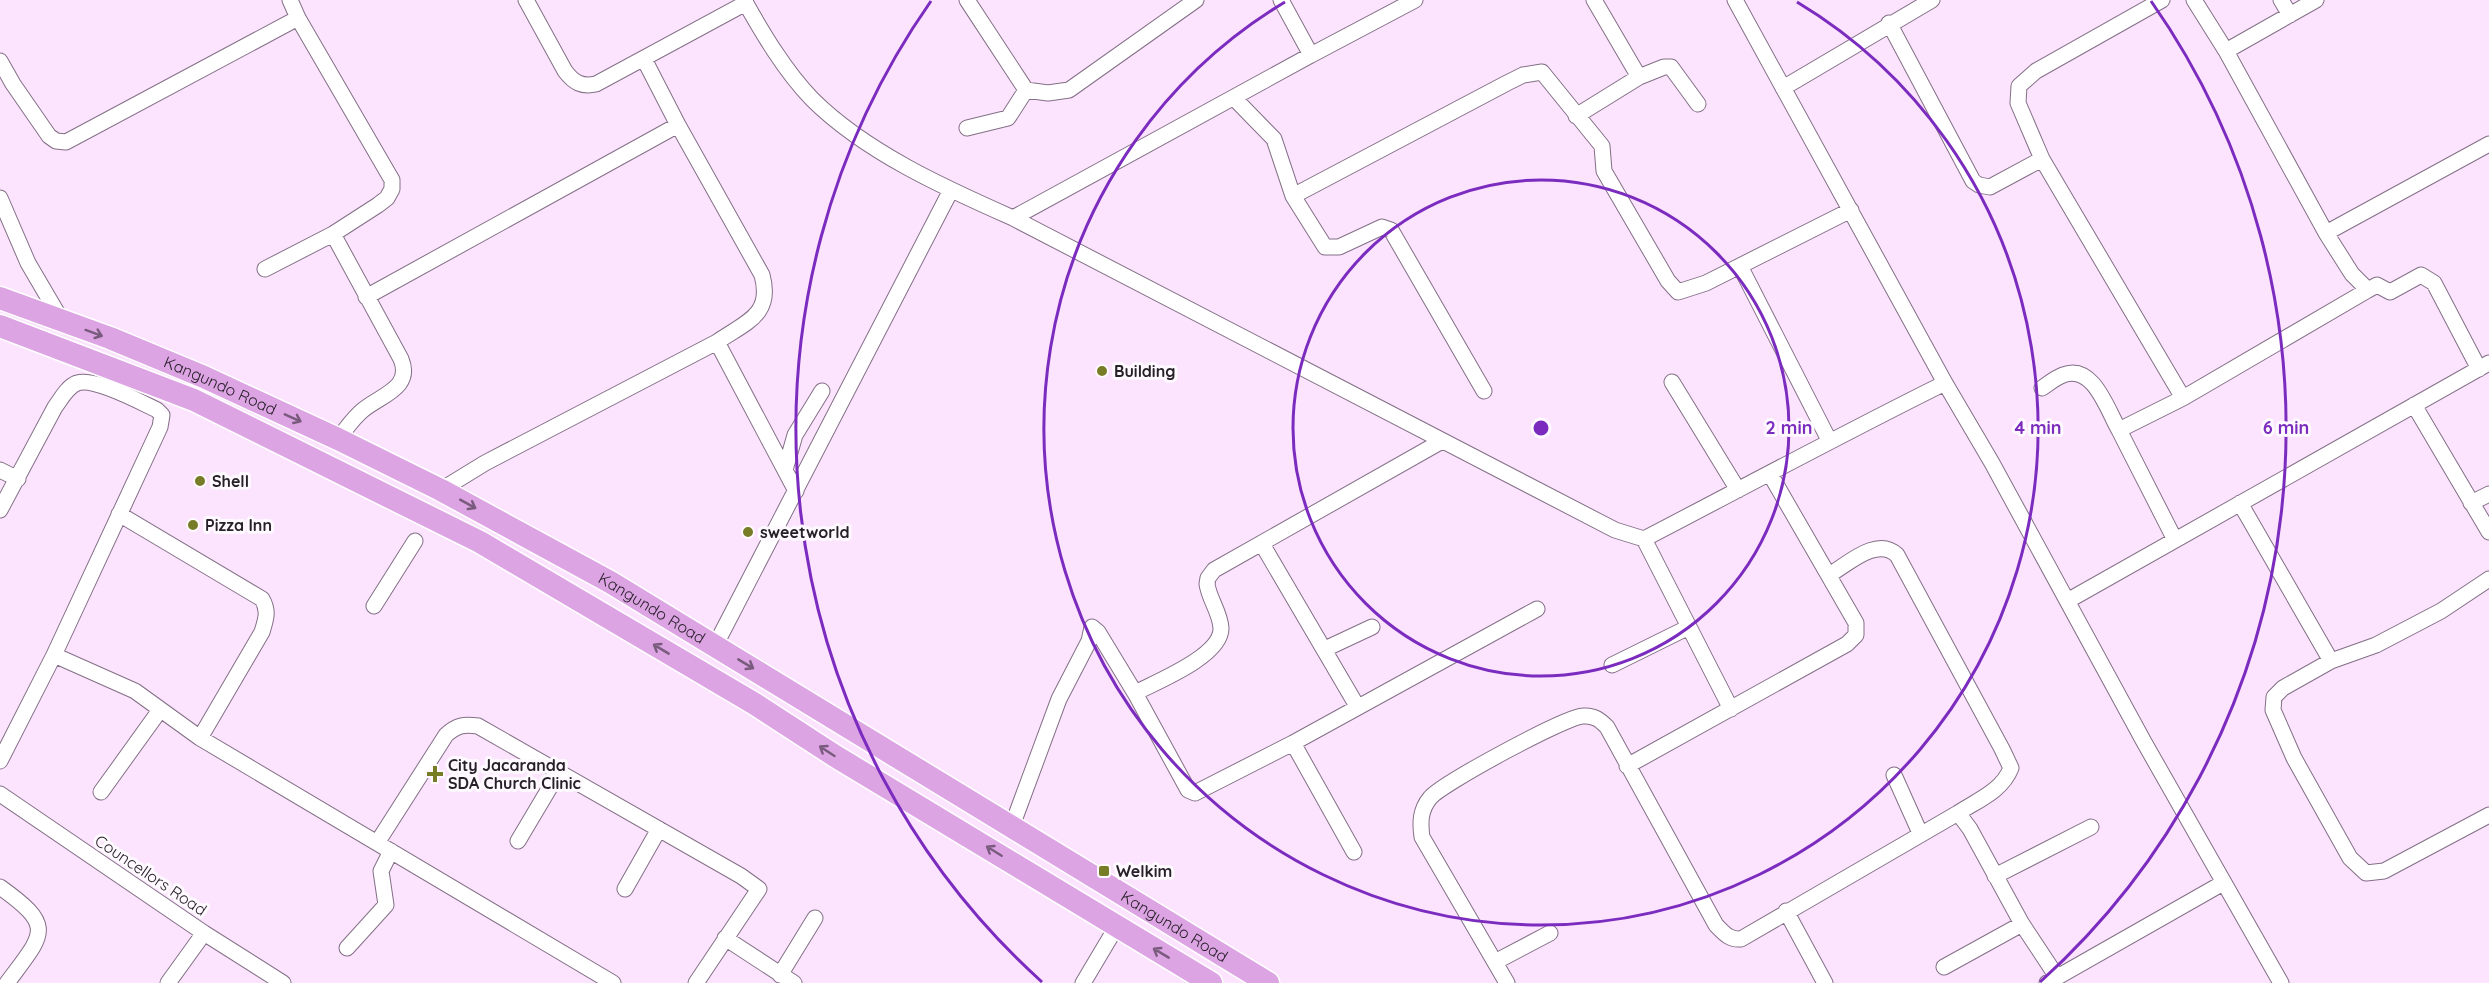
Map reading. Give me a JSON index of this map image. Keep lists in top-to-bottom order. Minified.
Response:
{"streets":{"highway":["Kangundo Road"],"street":["Councellors Road"]},"places":{"other":["Building","Shell","Pizza Inn","sweetworld"],"health":["City Jacaranda SDA Church Clinic"],"transit":["Welkim"]},"rings":["2 min","4 min","6 min"]}
